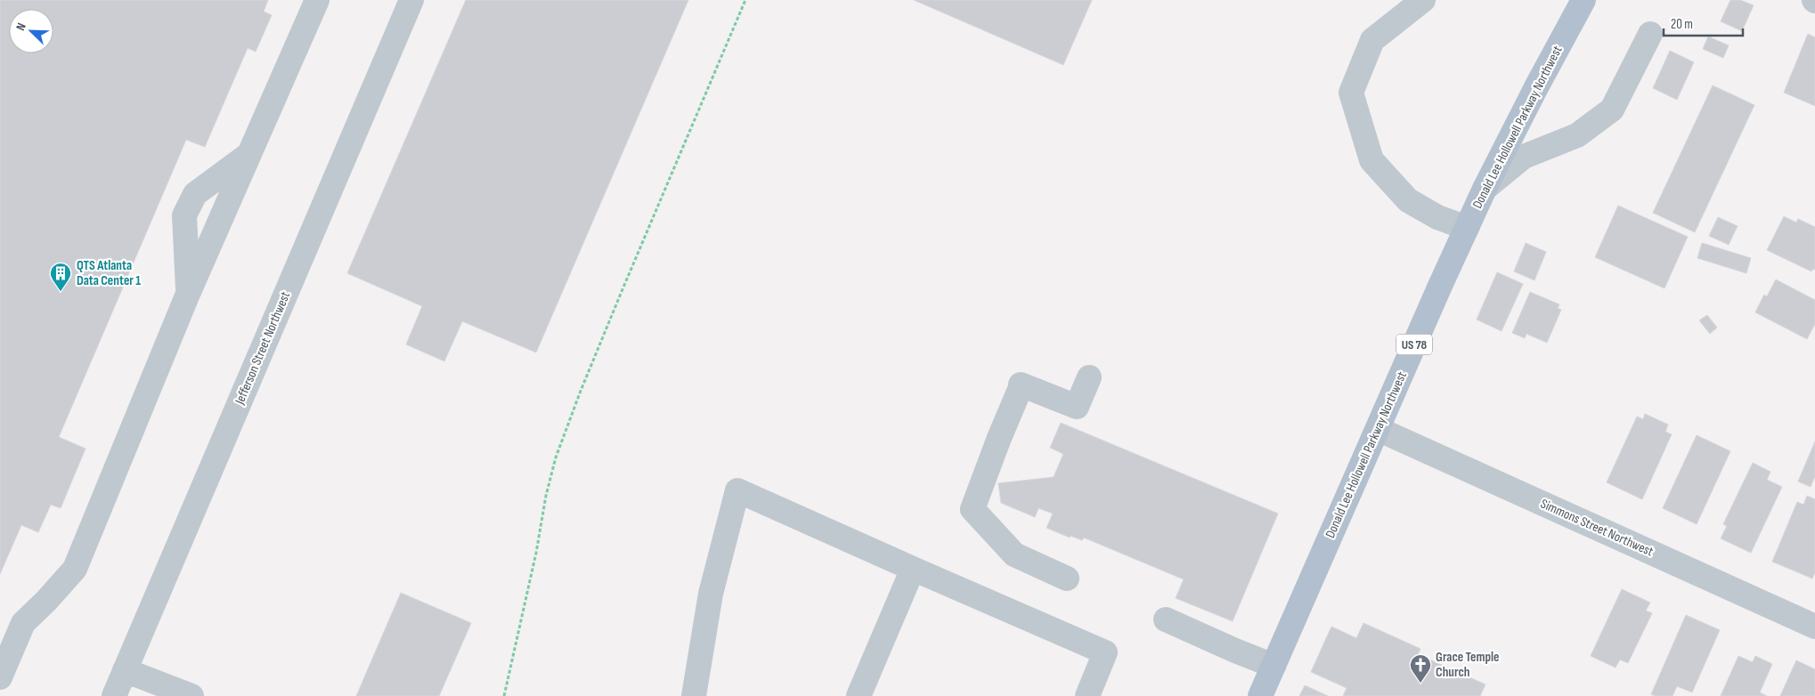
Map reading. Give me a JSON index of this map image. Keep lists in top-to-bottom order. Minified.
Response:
{"streets":{"main road":["Donald Lee Hollowell Parkway Northwest","US 78"],"street":["Jefferson Street Northwest","Simmons Street Northwest"]},"crossings":[["Donald Lee Hollowell Parkway Northwest","Simmons Street Northwest"]],"places":{"building":["QTS Atlanta Data Center 1"],"church":["Grace Temple Church"]},"scale_bar":"20 m","north":"top left"}
